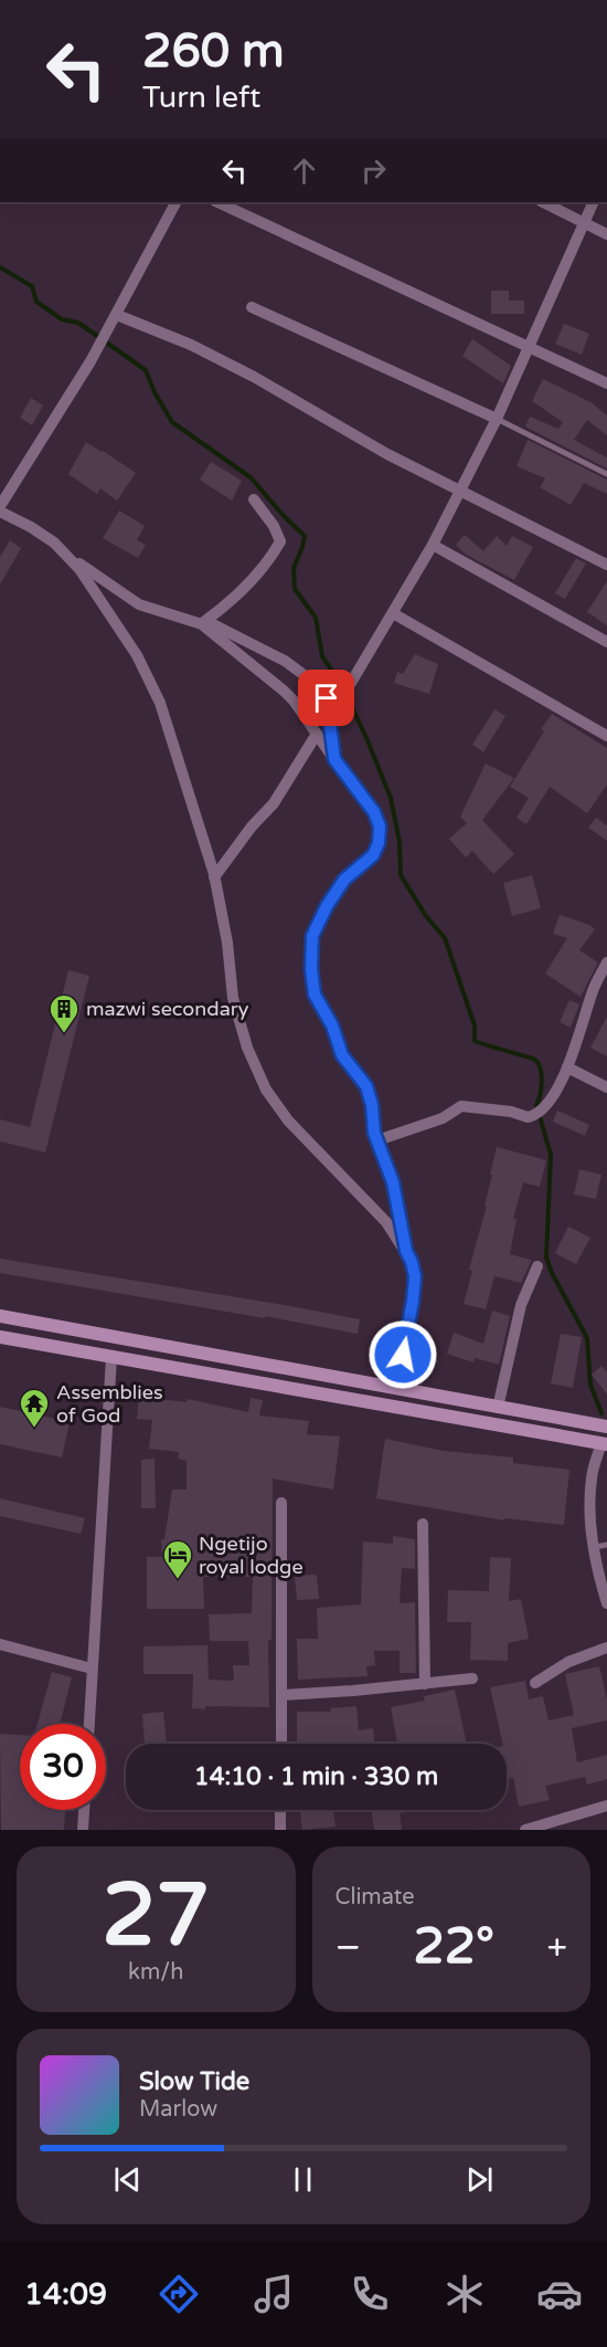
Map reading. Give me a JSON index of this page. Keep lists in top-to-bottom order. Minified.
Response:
{"places":{"building":["mazwi secondary"],"temple":["Assemblies of God"],"hotel":["Ngetijo royal lodge"]},"page":{"turn":["260 m","Turn left"],"limit":"30","trip":"14:10 · 1 min · 330 m","tile":[["27","km/h"],"Climate"],"heat":["−","22°","+"],"song":["Slow Tide","Marlow"],"tabs":"14:09"}}
